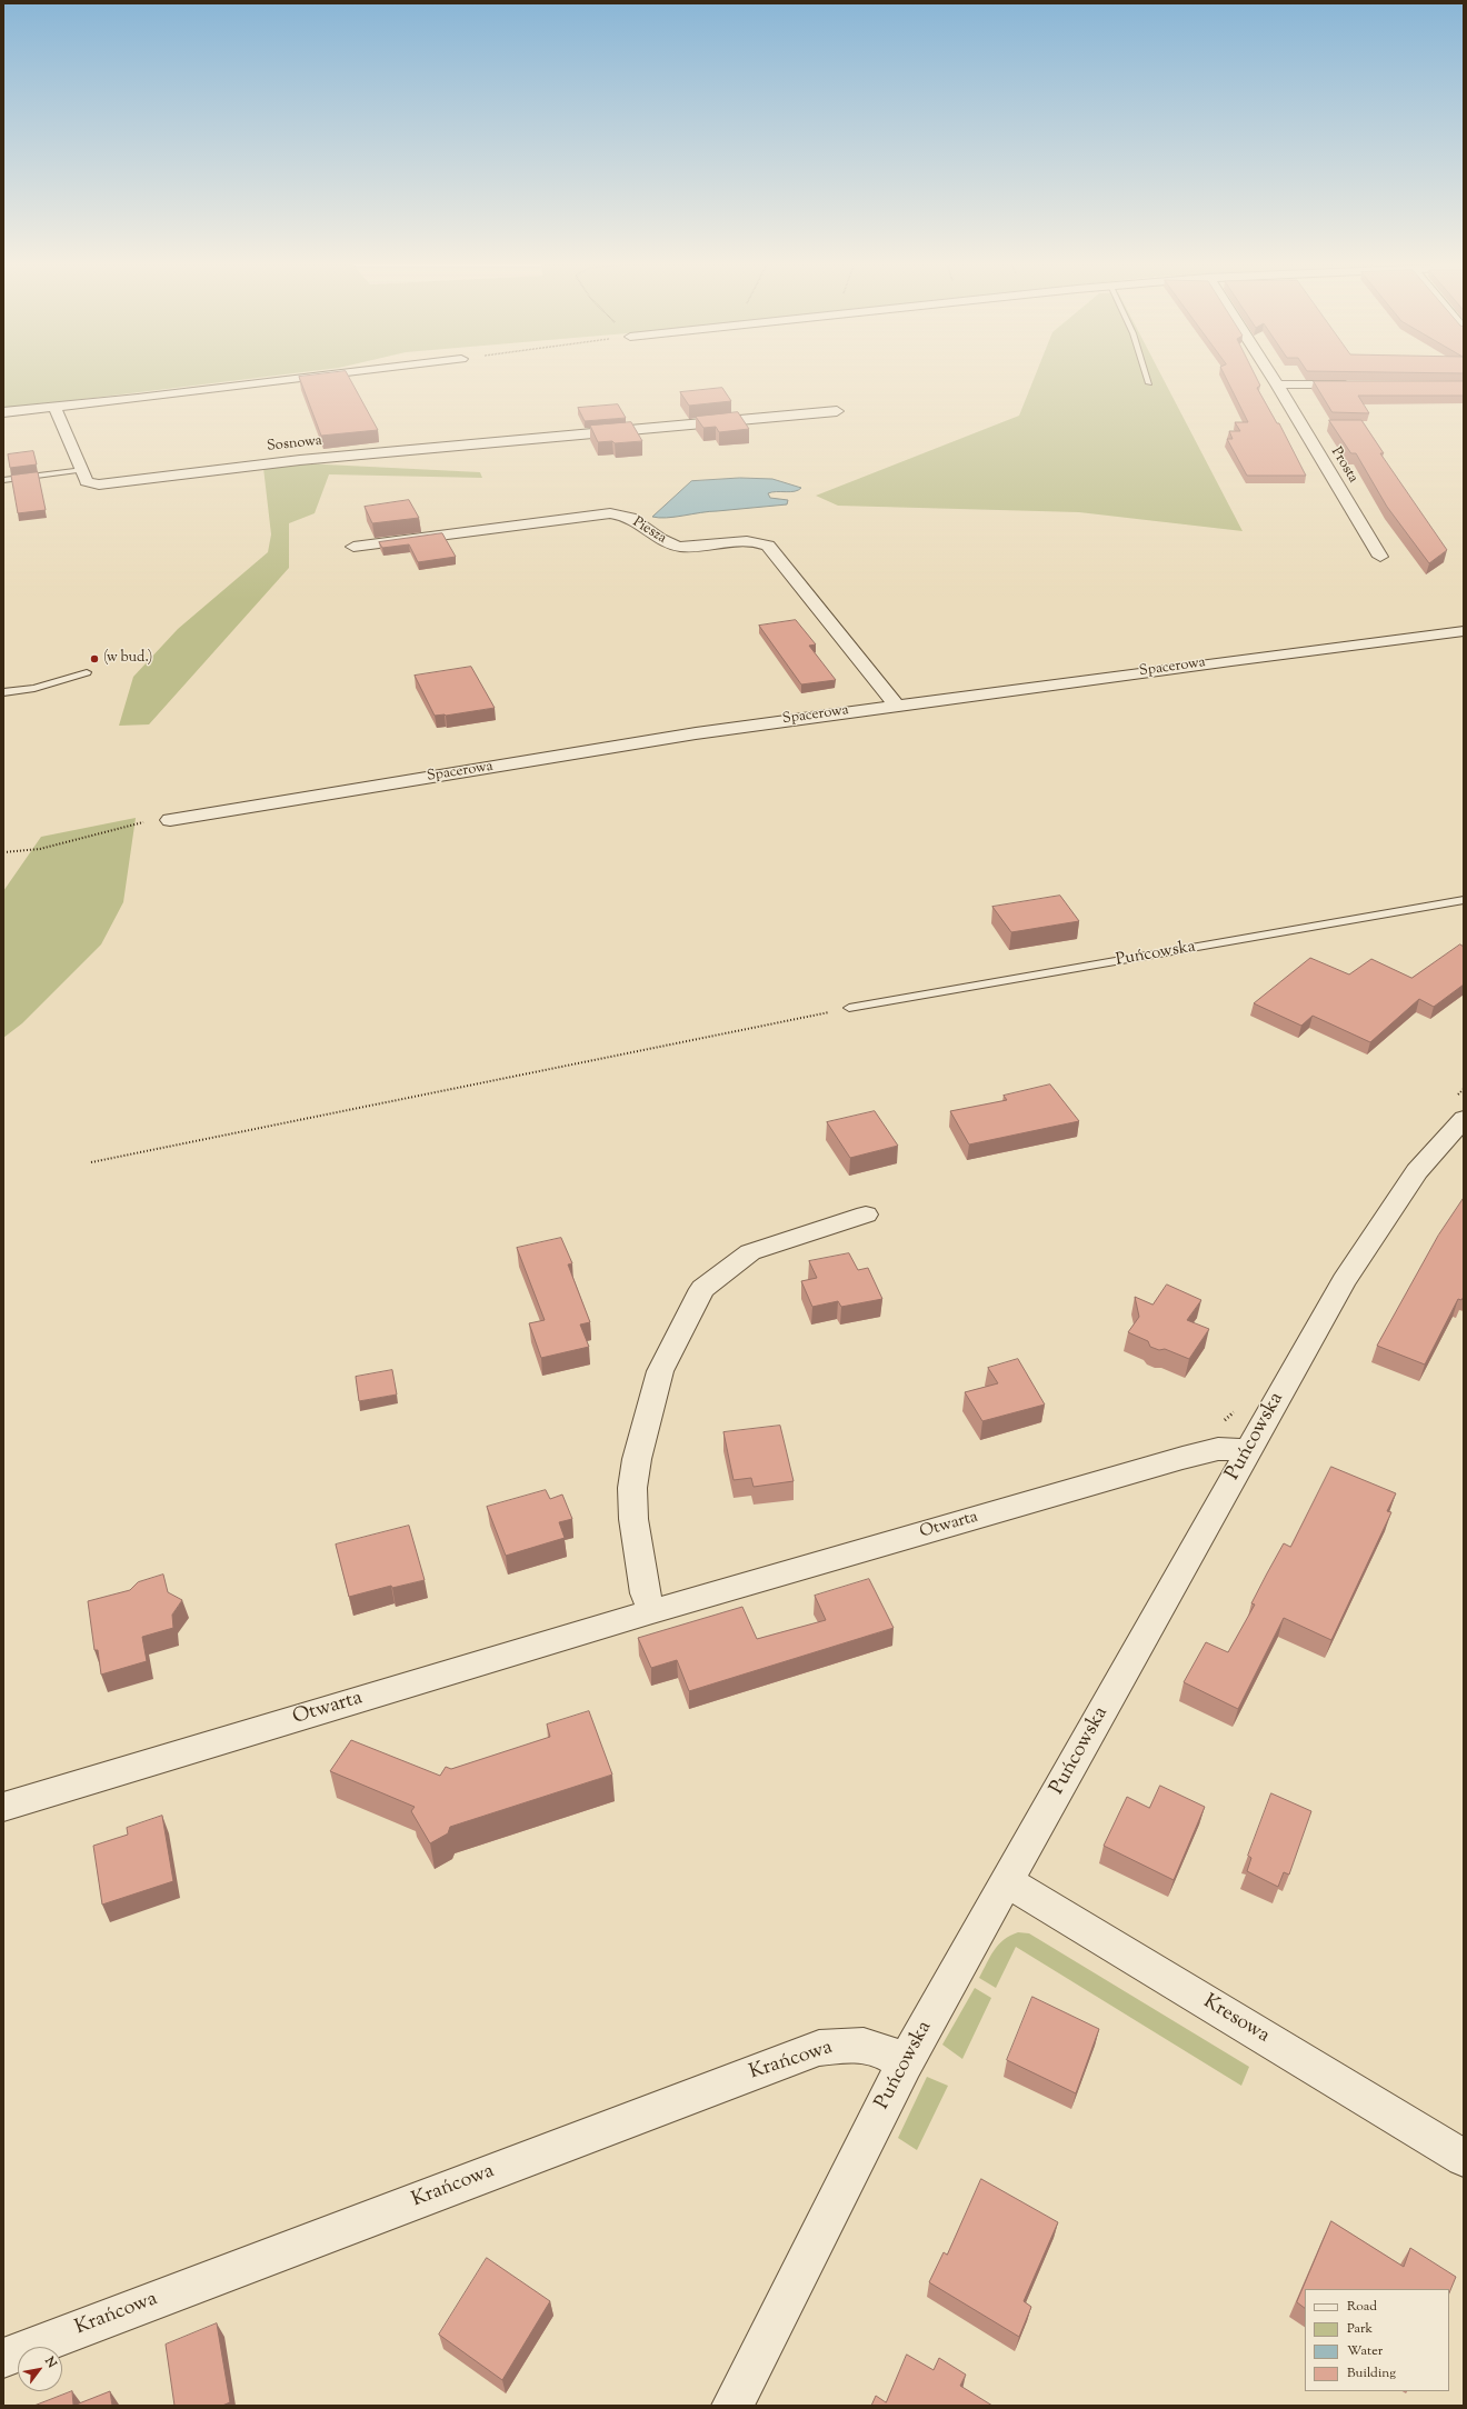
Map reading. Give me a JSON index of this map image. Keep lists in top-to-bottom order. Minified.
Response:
{"streets":{"street":["Sosnowa","Prosta","Piesza","Spacerowa","Puńcowska","Otwarta","Kresowa","Krańcowa"]},"crossings":[["Piesza","Spacerowa"],["Puńcowska","Otwarta"],["Puńcowska","Kresowa"],["Puńcowska","Krańcowa"]],"places":["(w bud.)"],"legend":["Road","Park","Water","Building"],"north":"top right"}
